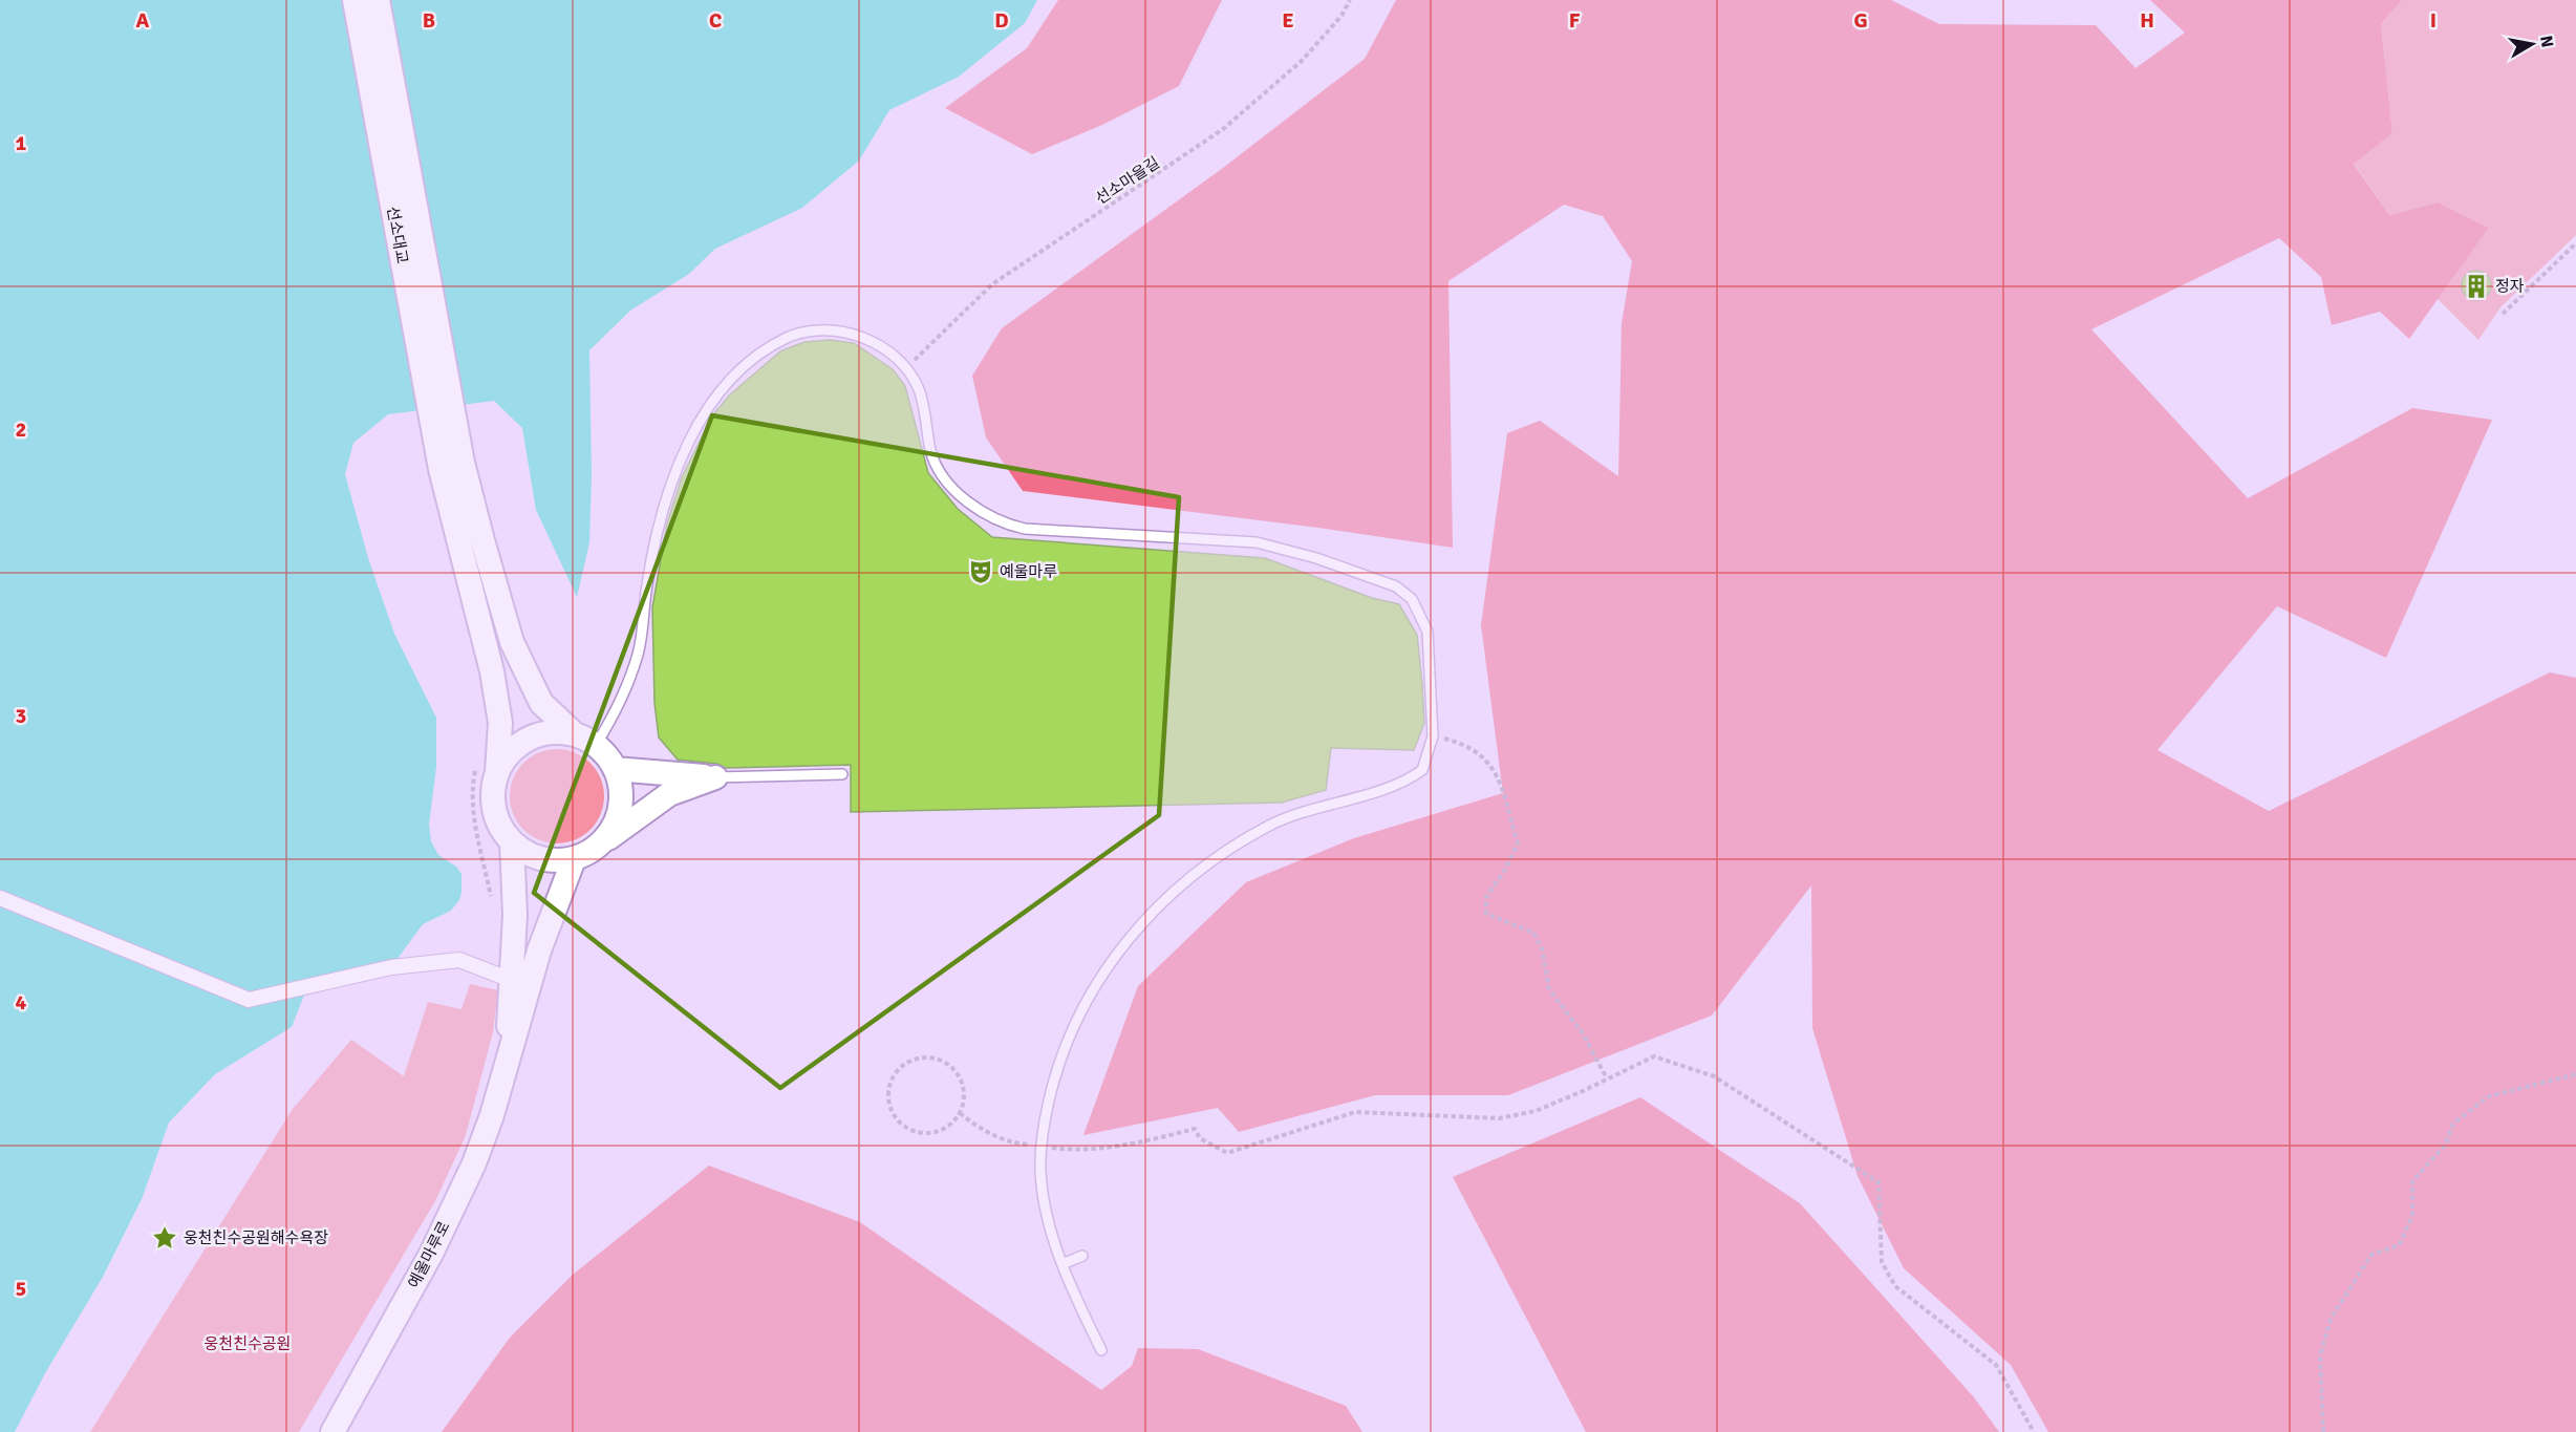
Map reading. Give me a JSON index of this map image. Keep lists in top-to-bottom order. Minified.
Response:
{"streets":{"street":["선소대교","예울마루로"],"path":["선소마을길"]},"parks":["웅천친수공원"],"places":{"building":["정자"],"theatre":["예울마루"],"place":["웅천친수공원해수욕장"]},"north":"right","grid":{"columns":["A","B","C","D","E","F","G","H","I"],"rows":["1","2","3","4","5"]}}
